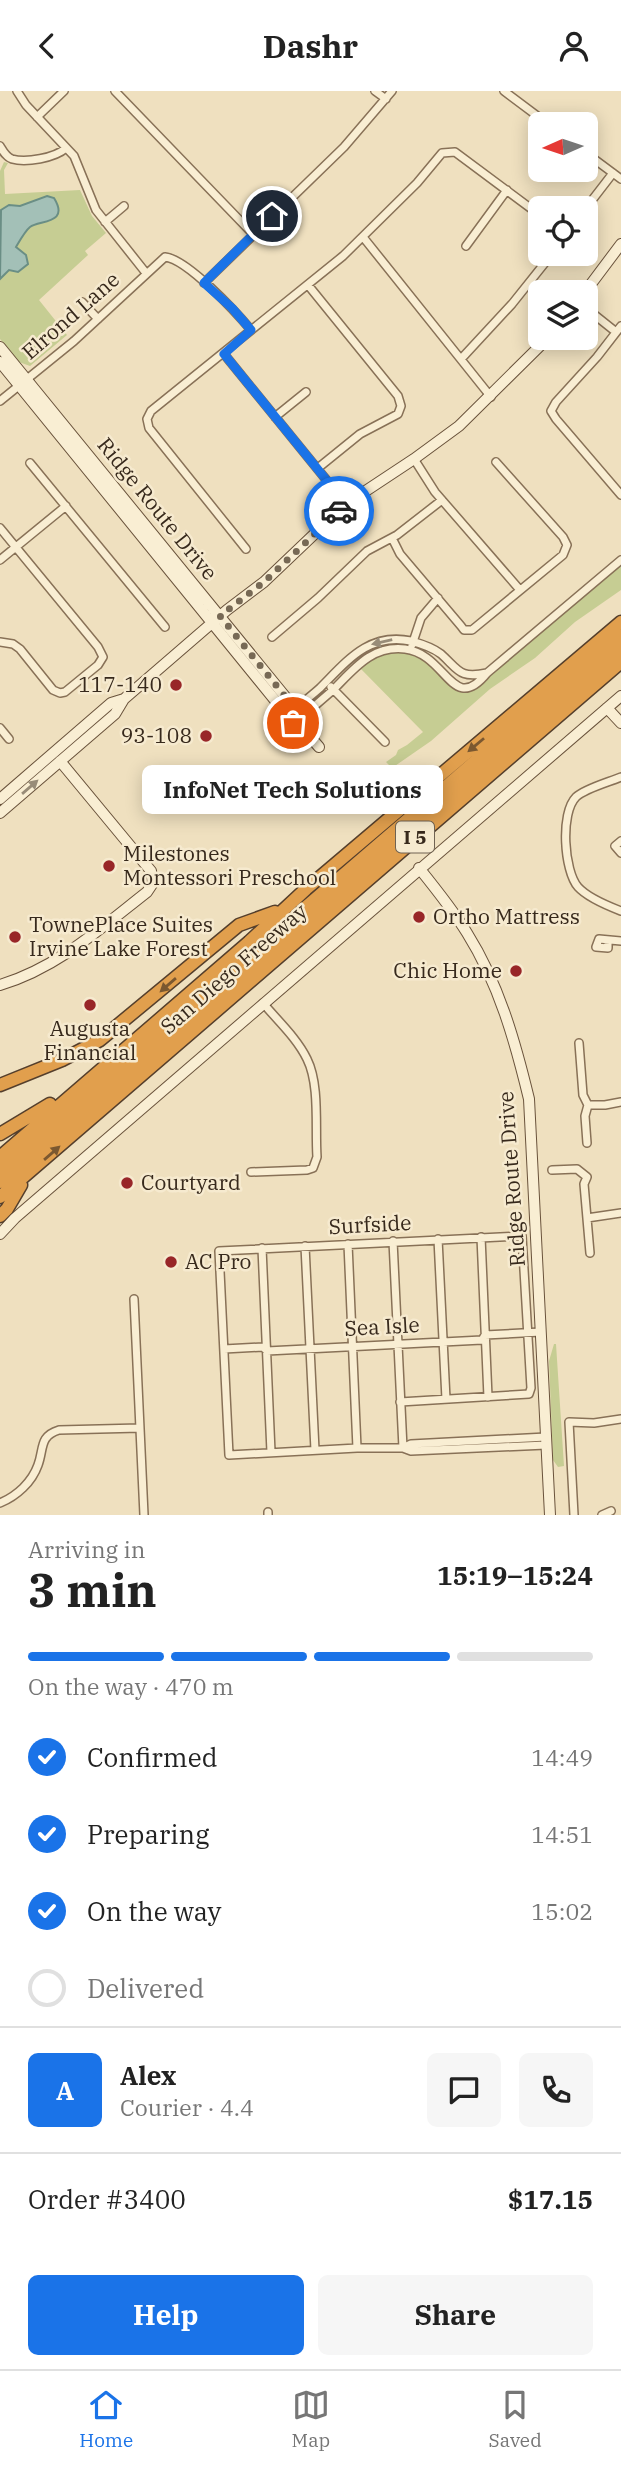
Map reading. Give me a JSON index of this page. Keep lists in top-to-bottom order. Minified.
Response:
{"streets":{"highway":["I 5","San Diego Freeway"],"main road":["Ridge Route Drive"],"street":["Elrond Lane","Surfside","Sea Isle"]},"crossings":[["Elrond Lane","Ridge Route Drive"],["Ridge Route Drive","Sea Isle"],["Surfside","Sea Isle"]],"places":["117-140","InfoNet Tech Solutions","93-108","Milestones Montessori Preschool","Ortho Mattress","TownePlace Suites Irvine Lake Forest","Chic Home","Augusta Financial","Courtyard","AC Pro"],"north":"left","page":{"header":"Dashr","bubble":"InfoNet Tech Solutions","heading":["3 min","Arriving in","15:19–15:24"],"panel":["Alex","Courier · 4.4","Order #3400","$17.15"],"bar":"On the way · 470 m","list":[["Confirmed","14:49"],["Preparing","14:51"],["On the way","15:02"],"Delivered"],"round":"A","buttons":["Help","Share"],"tabs":["Home","Map","Saved"]}}
